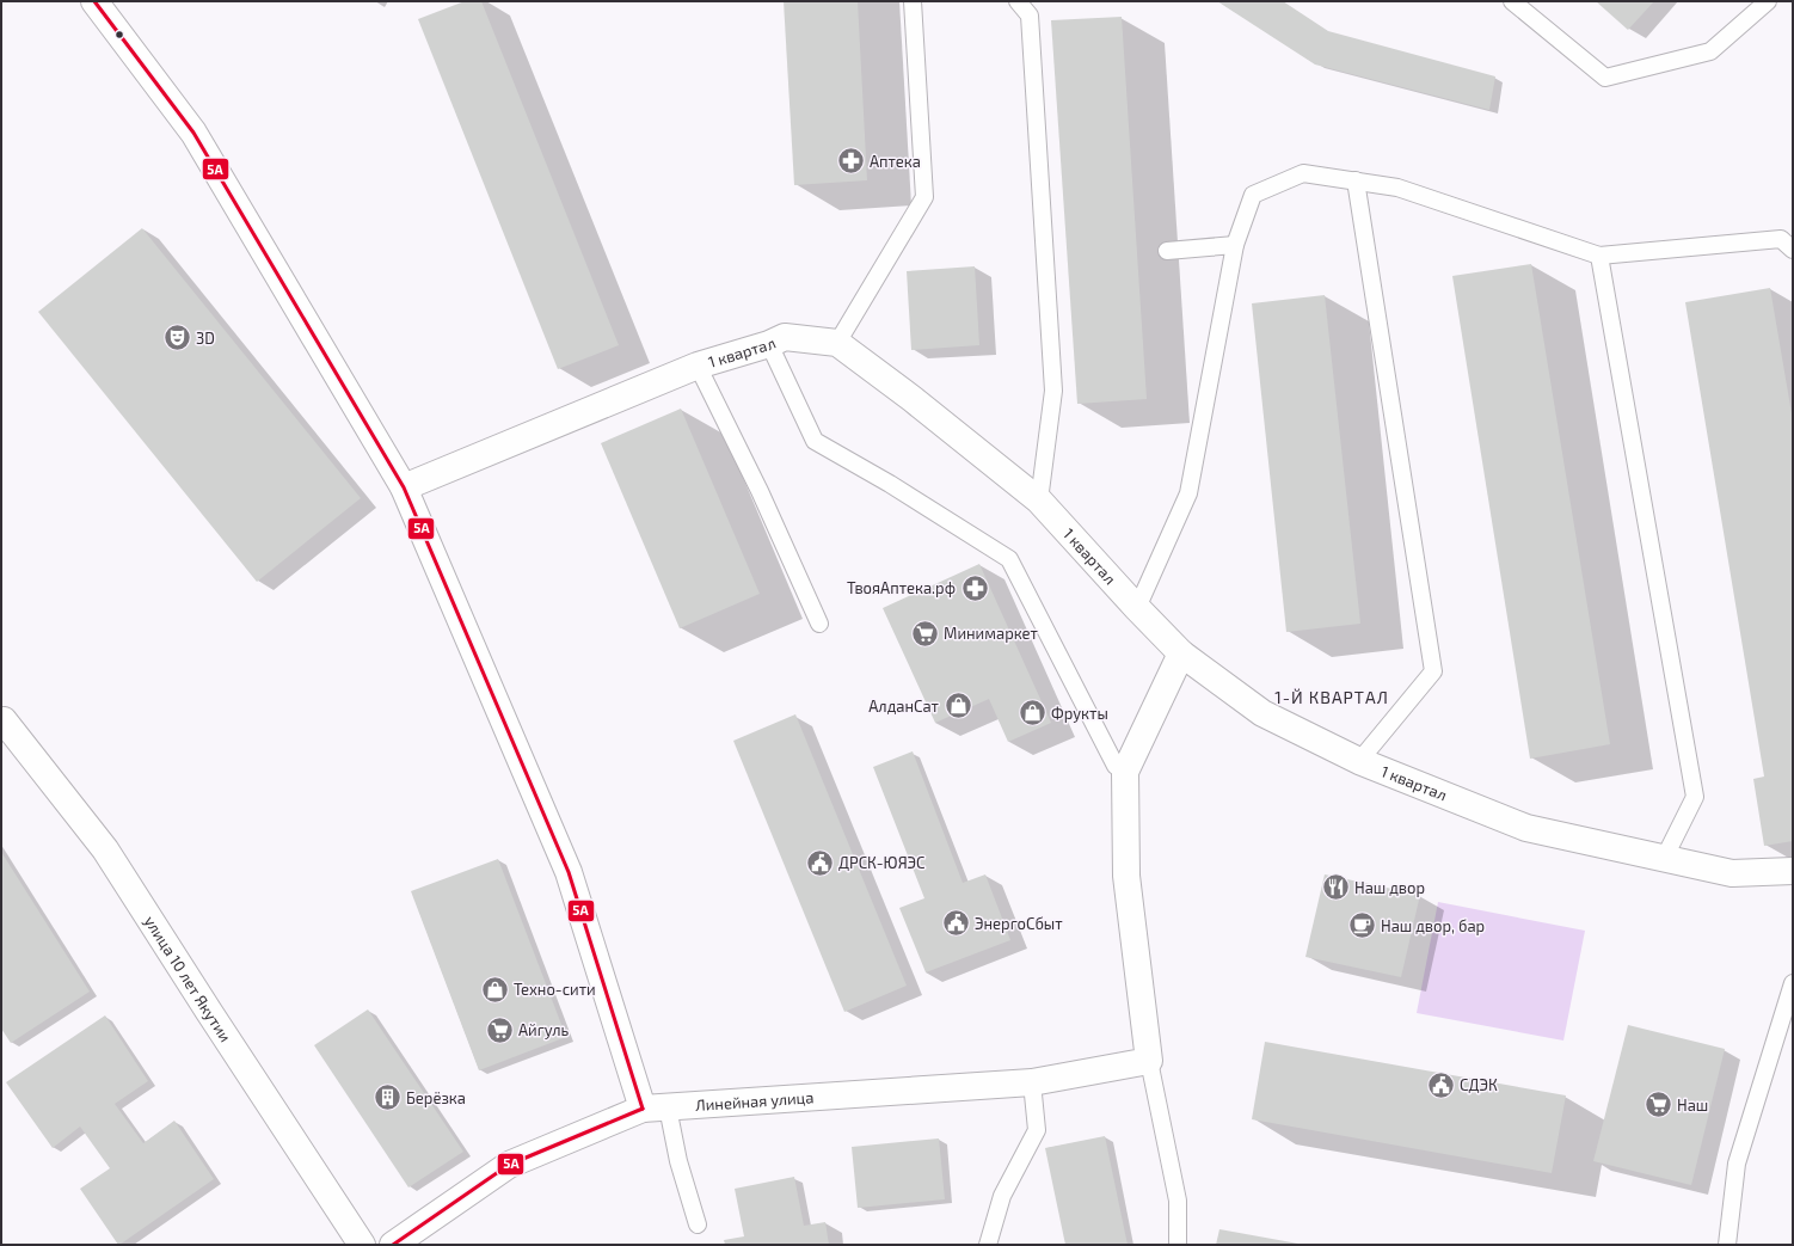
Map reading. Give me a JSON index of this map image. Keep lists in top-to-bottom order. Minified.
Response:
{"streets":{"street":["1 квартал","улица 10 лет Якутии","Линейная улица"]},"districts":["1-Й КВАРТАЛ"],"places":{"pharmacy":["Аптека","ТвояАптека.рф"],"theatre":["3D"],"supermarket":["Минимаркет","Айгуль","Наш"],"shop":["АлданСат","Фрукты","Техно-сити"],"public building":["ДРСК-ЮЯЭС","ЭнергоСбыт","СДЭК"],"restaurant":["Наш двор"],"cafe":["Наш двор, бар"],"building":["Берёзка"]},"lines":["transit line 5А"]}
